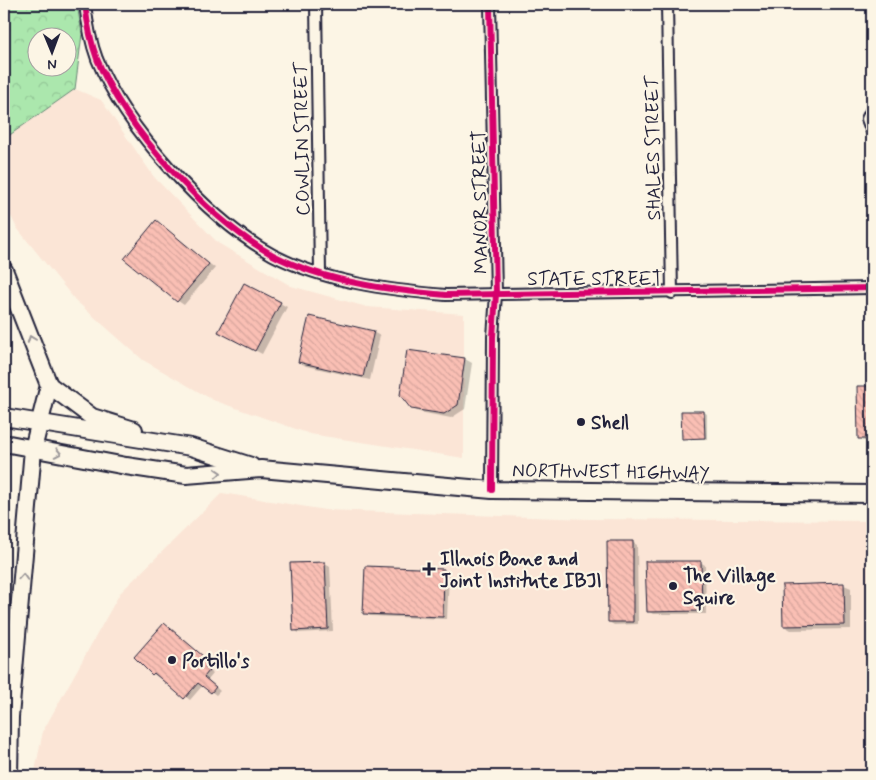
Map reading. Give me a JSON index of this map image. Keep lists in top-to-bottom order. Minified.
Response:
{"streets":{"main road":["NORTHWEST HIGHWAY"],"street":["COWLIN STREET","SHALES STREET","MANOR STREET","STATE STREET"]},"crossings":[["COWLIN STREET","STATE STREET"],["SHALES STREET","STATE STREET"],["MANOR STREET","STATE STREET"],["MANOR STREET","NORTHWEST HIGHWAY"]],"places":{"other":["Shell","The Village Squire","Portillo's"],"health":["Illnois Bone and Joint Institute IBJI"]},"north":"bottom"}
